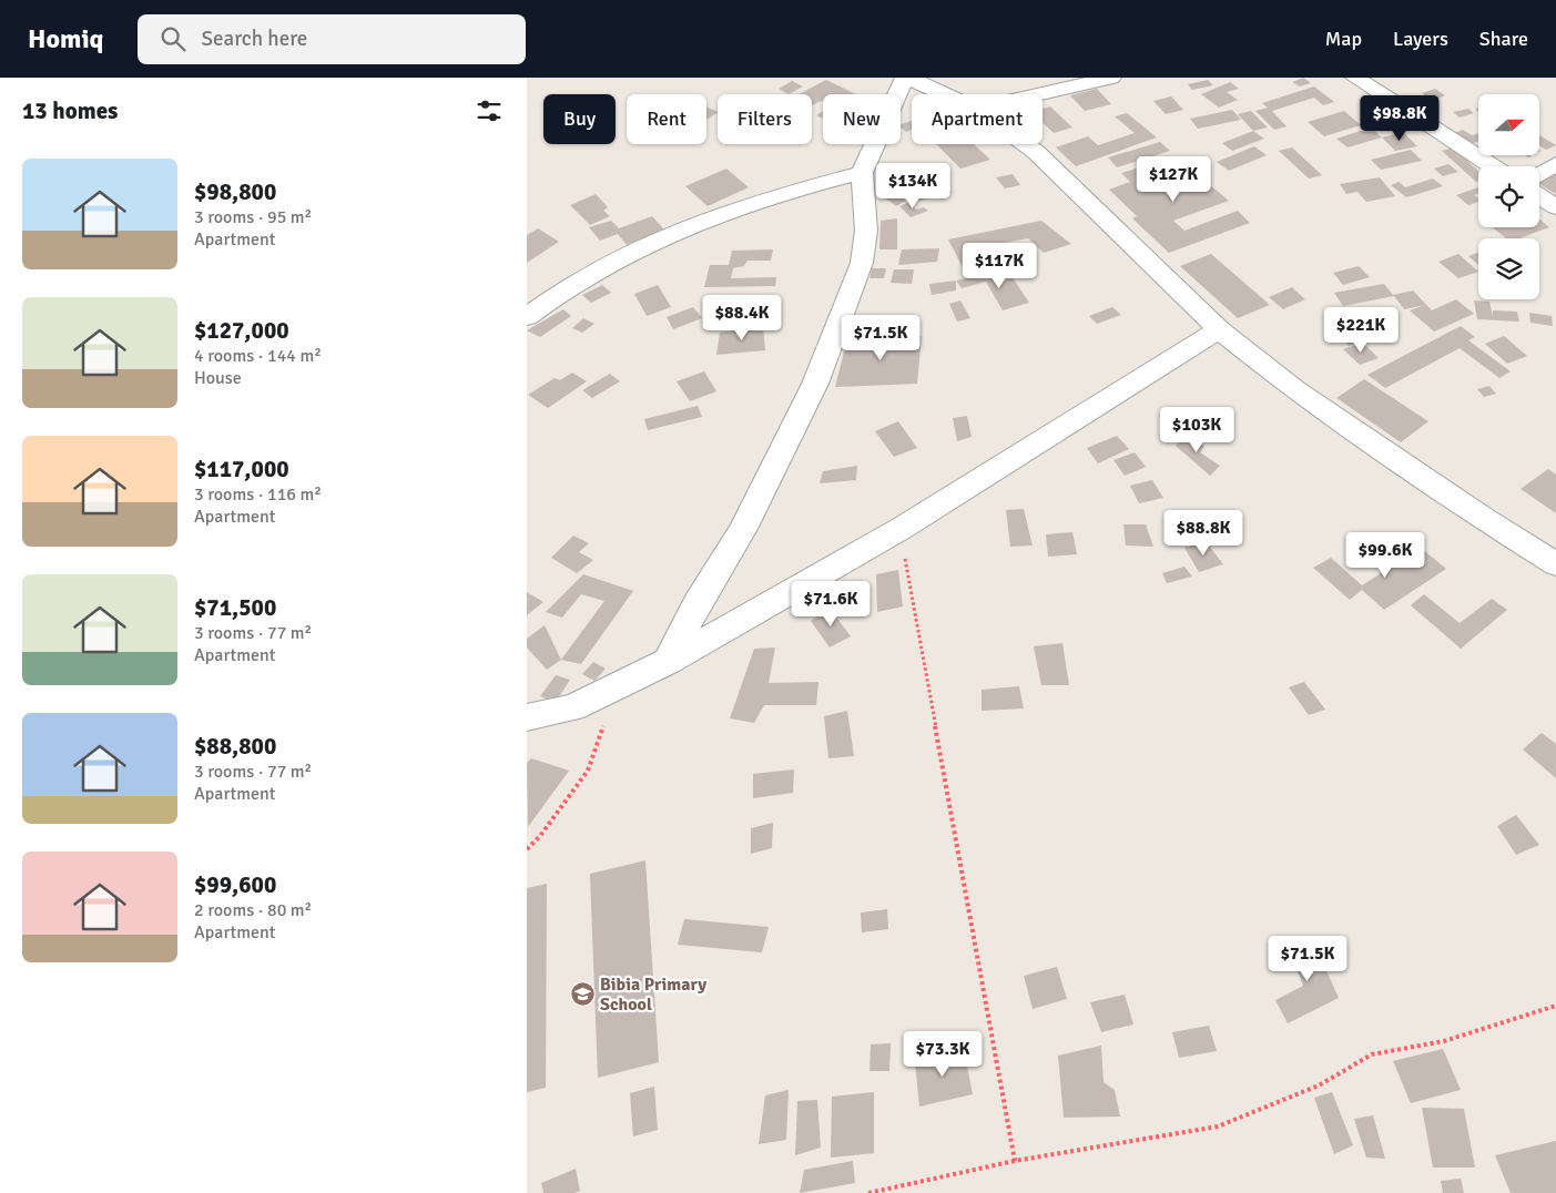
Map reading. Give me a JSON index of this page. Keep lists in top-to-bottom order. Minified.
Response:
{"places":{"school or university":["Bibia Primary School"]},"north":"right","page":{"header":"Homiq","search":"Search here","nav":["Map","Layers","Share"],"heading":"13 homes","chip":["Buy","Rent","Filters","New","Apartment"],"price":["$98.8K","$127K","$134K","$117K","$88.4K","$221K","$71.5K","$103K","$88.8K","$99.6K","$71.6K","$71.5K","$73.3K"],"list":[{"name":"$98,800","note":"3 rooms · 95 m² · Apartment"},{"name":"$127,000","note":"4 rooms · 144 m² · House"},{"name":"$117,000","note":"3 rooms · 116 m² · Apartment"},{"name":"$71,500","note":"3 rooms · 77 m² · Apartment"},{"name":"$88,800","note":"3 rooms · 77 m² · Apartment"},{"name":"$99,600","note":"2 rooms · 80 m² · Apartment"}]}}
